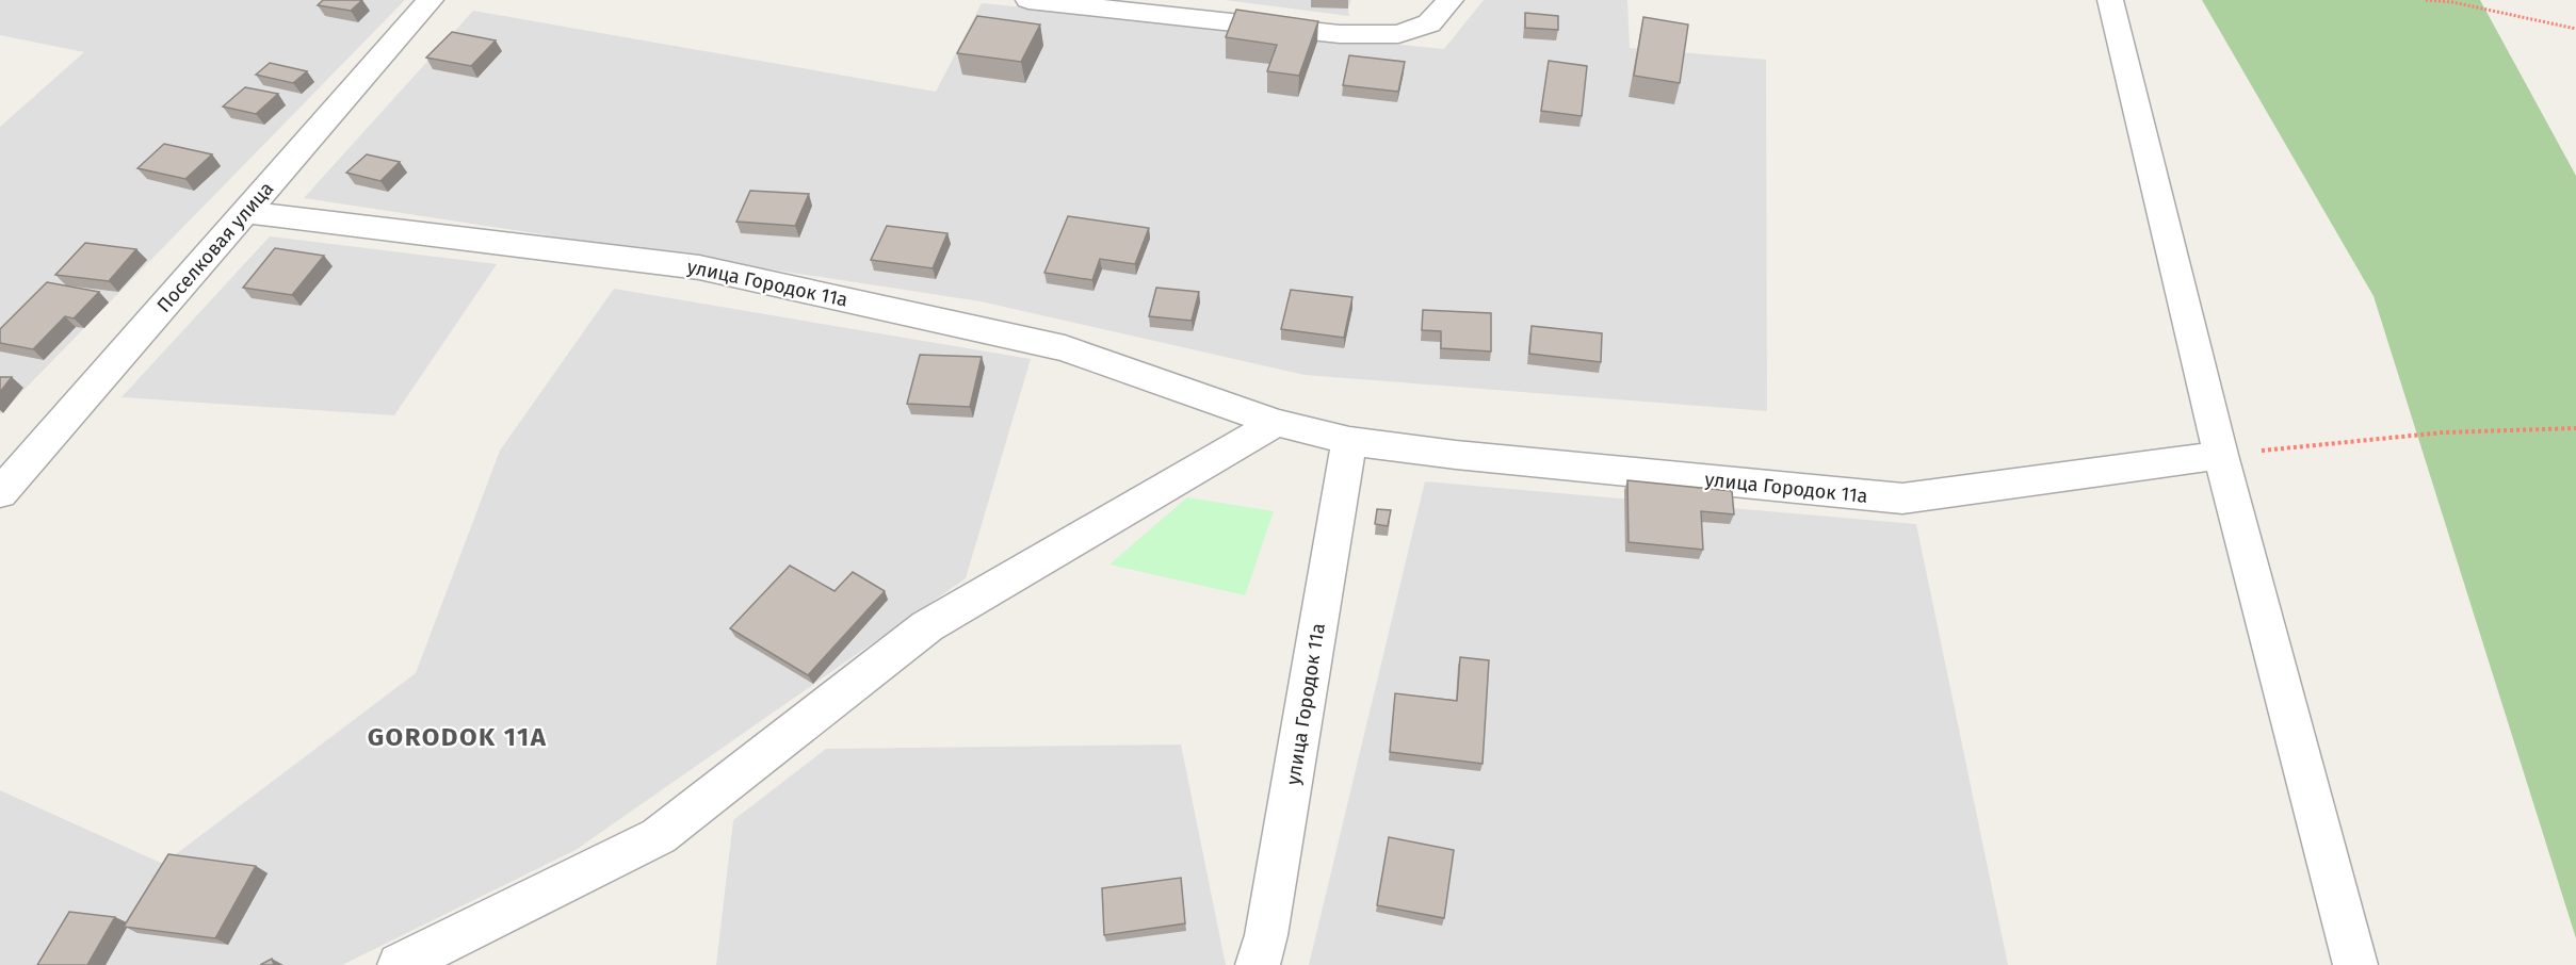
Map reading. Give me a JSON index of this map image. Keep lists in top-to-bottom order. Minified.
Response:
{"streets":{"street":["Поселковая улица","улица Городок 11а"]},"crossings":[["Поселковая улица","улица Городок 11а"]],"districts":["GORODOK 11A"]}
